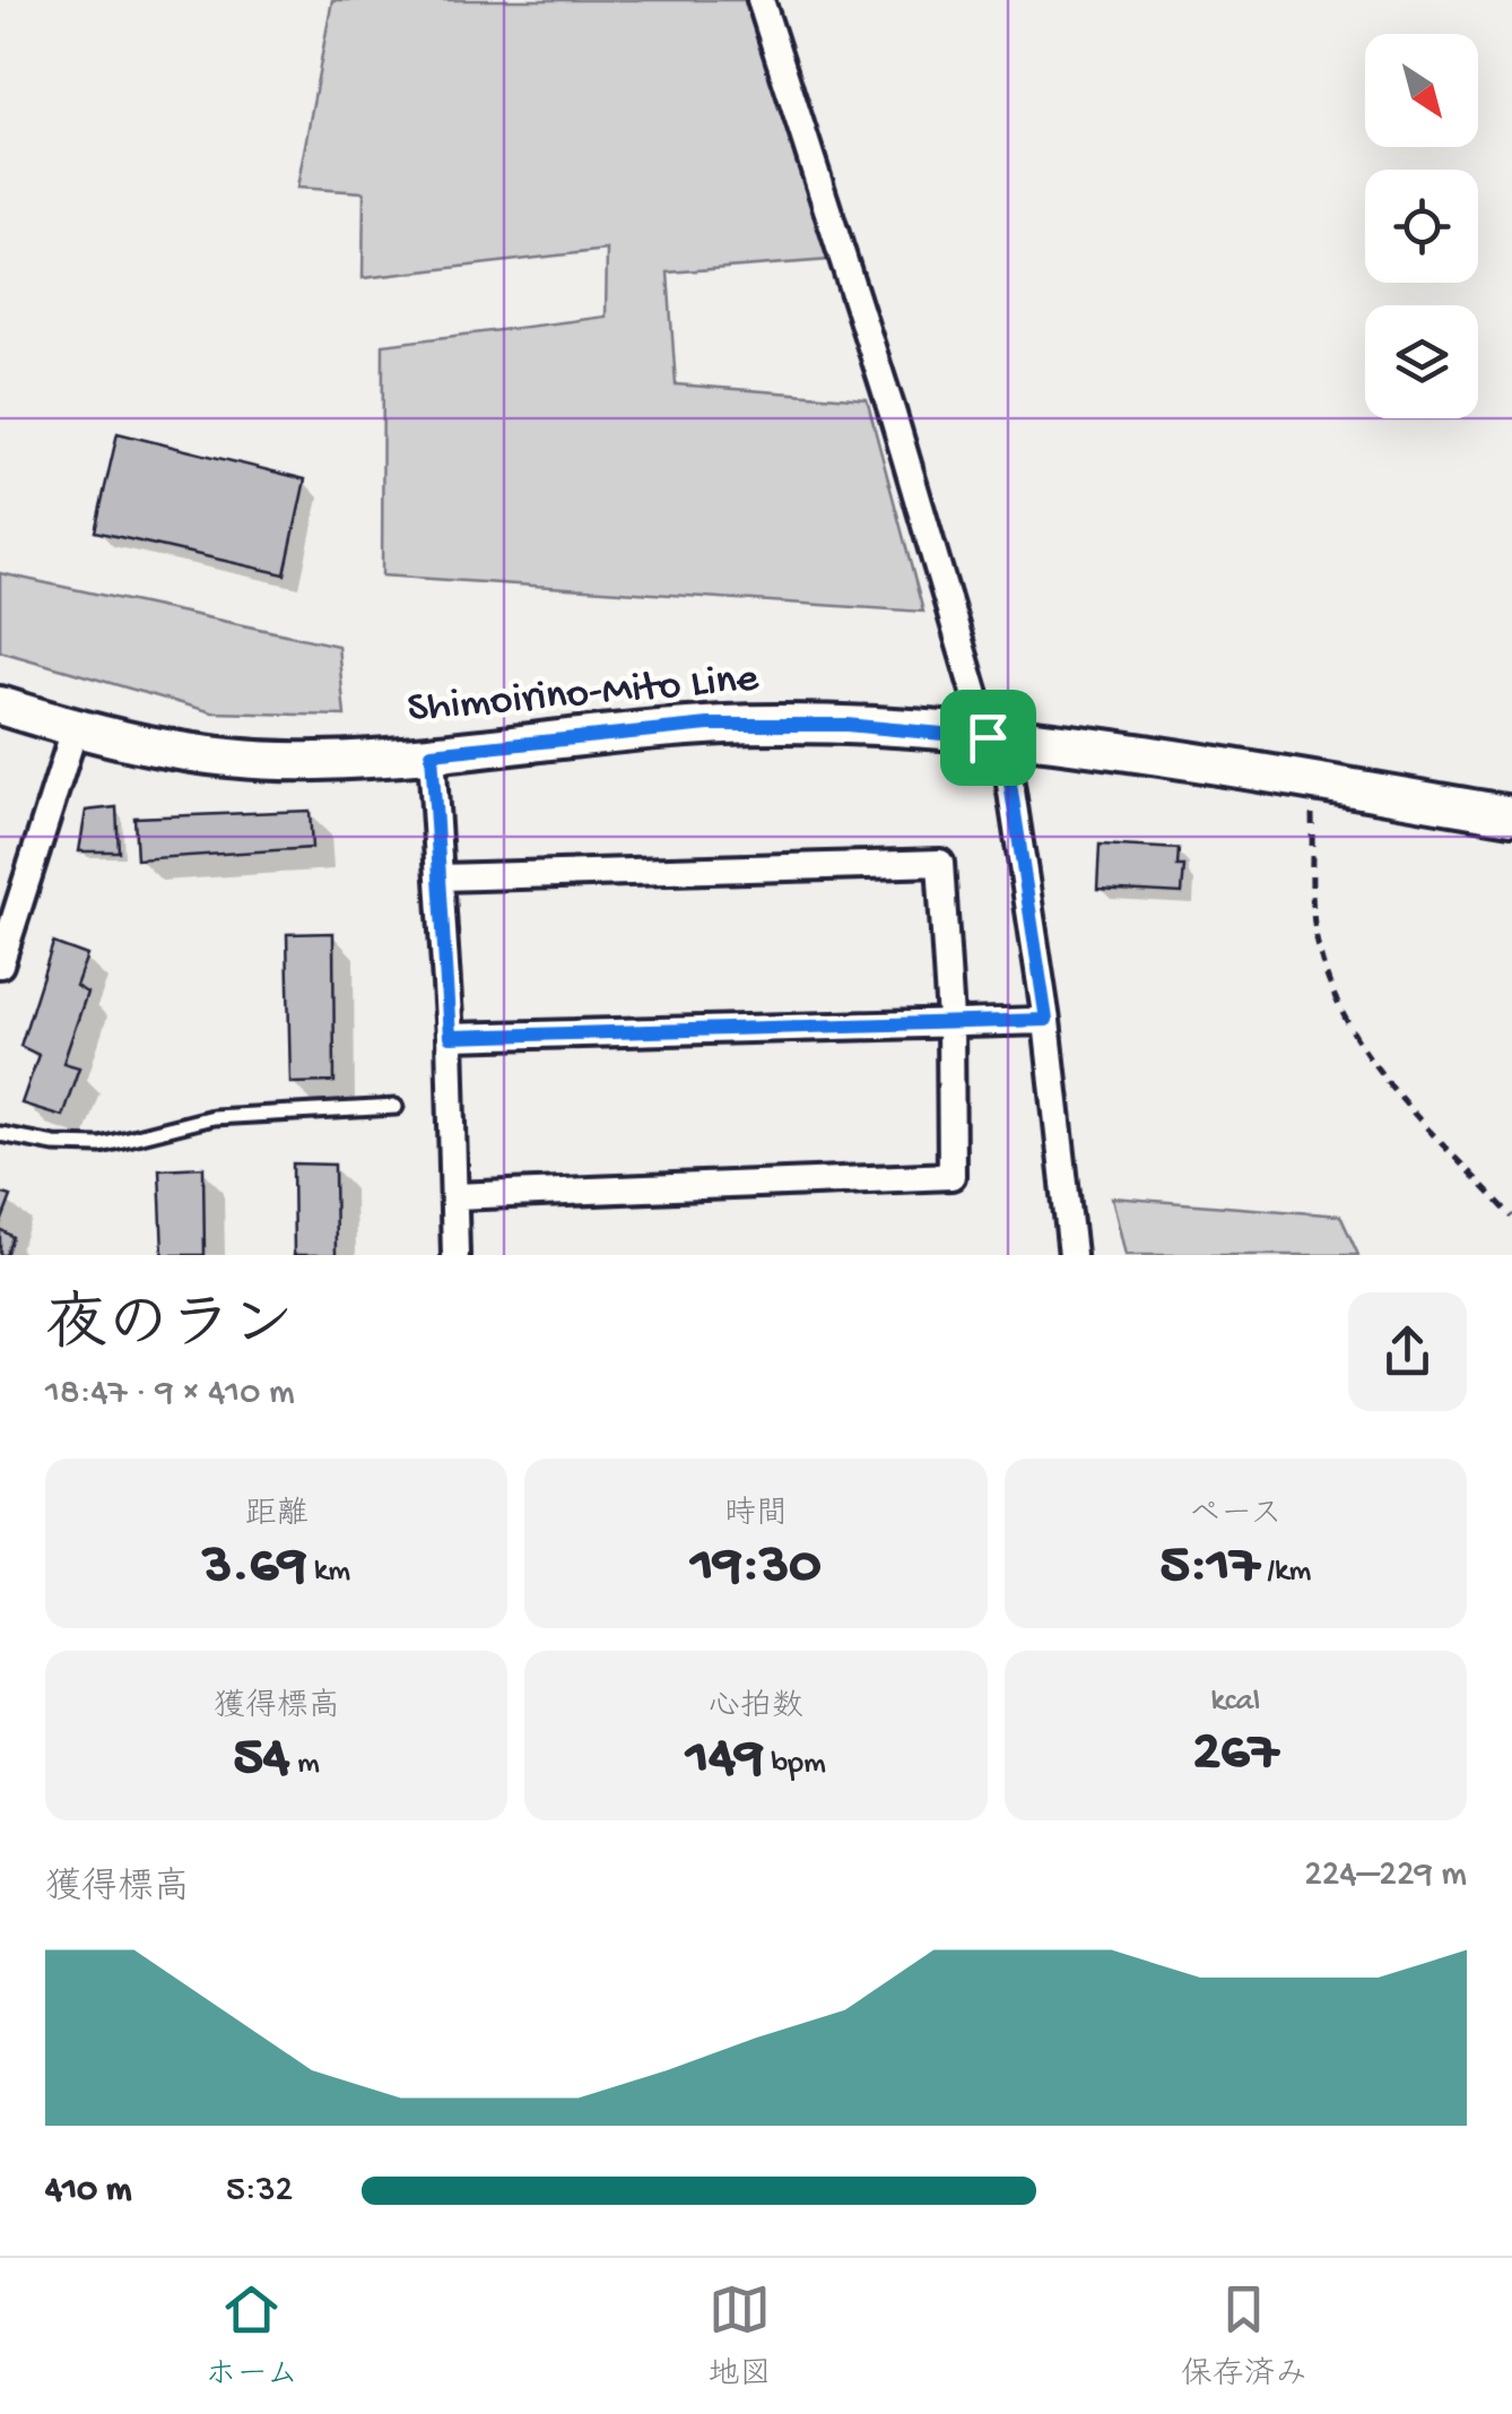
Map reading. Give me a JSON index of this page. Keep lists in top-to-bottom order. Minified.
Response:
{"streets":{"main road":["Shimoirino-Mito Line"]},"north":"bottom right","page":{"heading":["夜のラン","18:47 · 9 × 410 m"],"stats":[["距離","3.69 km"],["時間","19:30"],["ペース","5:17 /km"],["獲得標高","54 m"],["心拍数","149 bpm"],["kcal","267"]],"chart":["獲得標高","224–229 m"],"list":[{"name":"410 m","note":"5:32"}],"tabs":["ホーム","地図","保存済み"]}}
